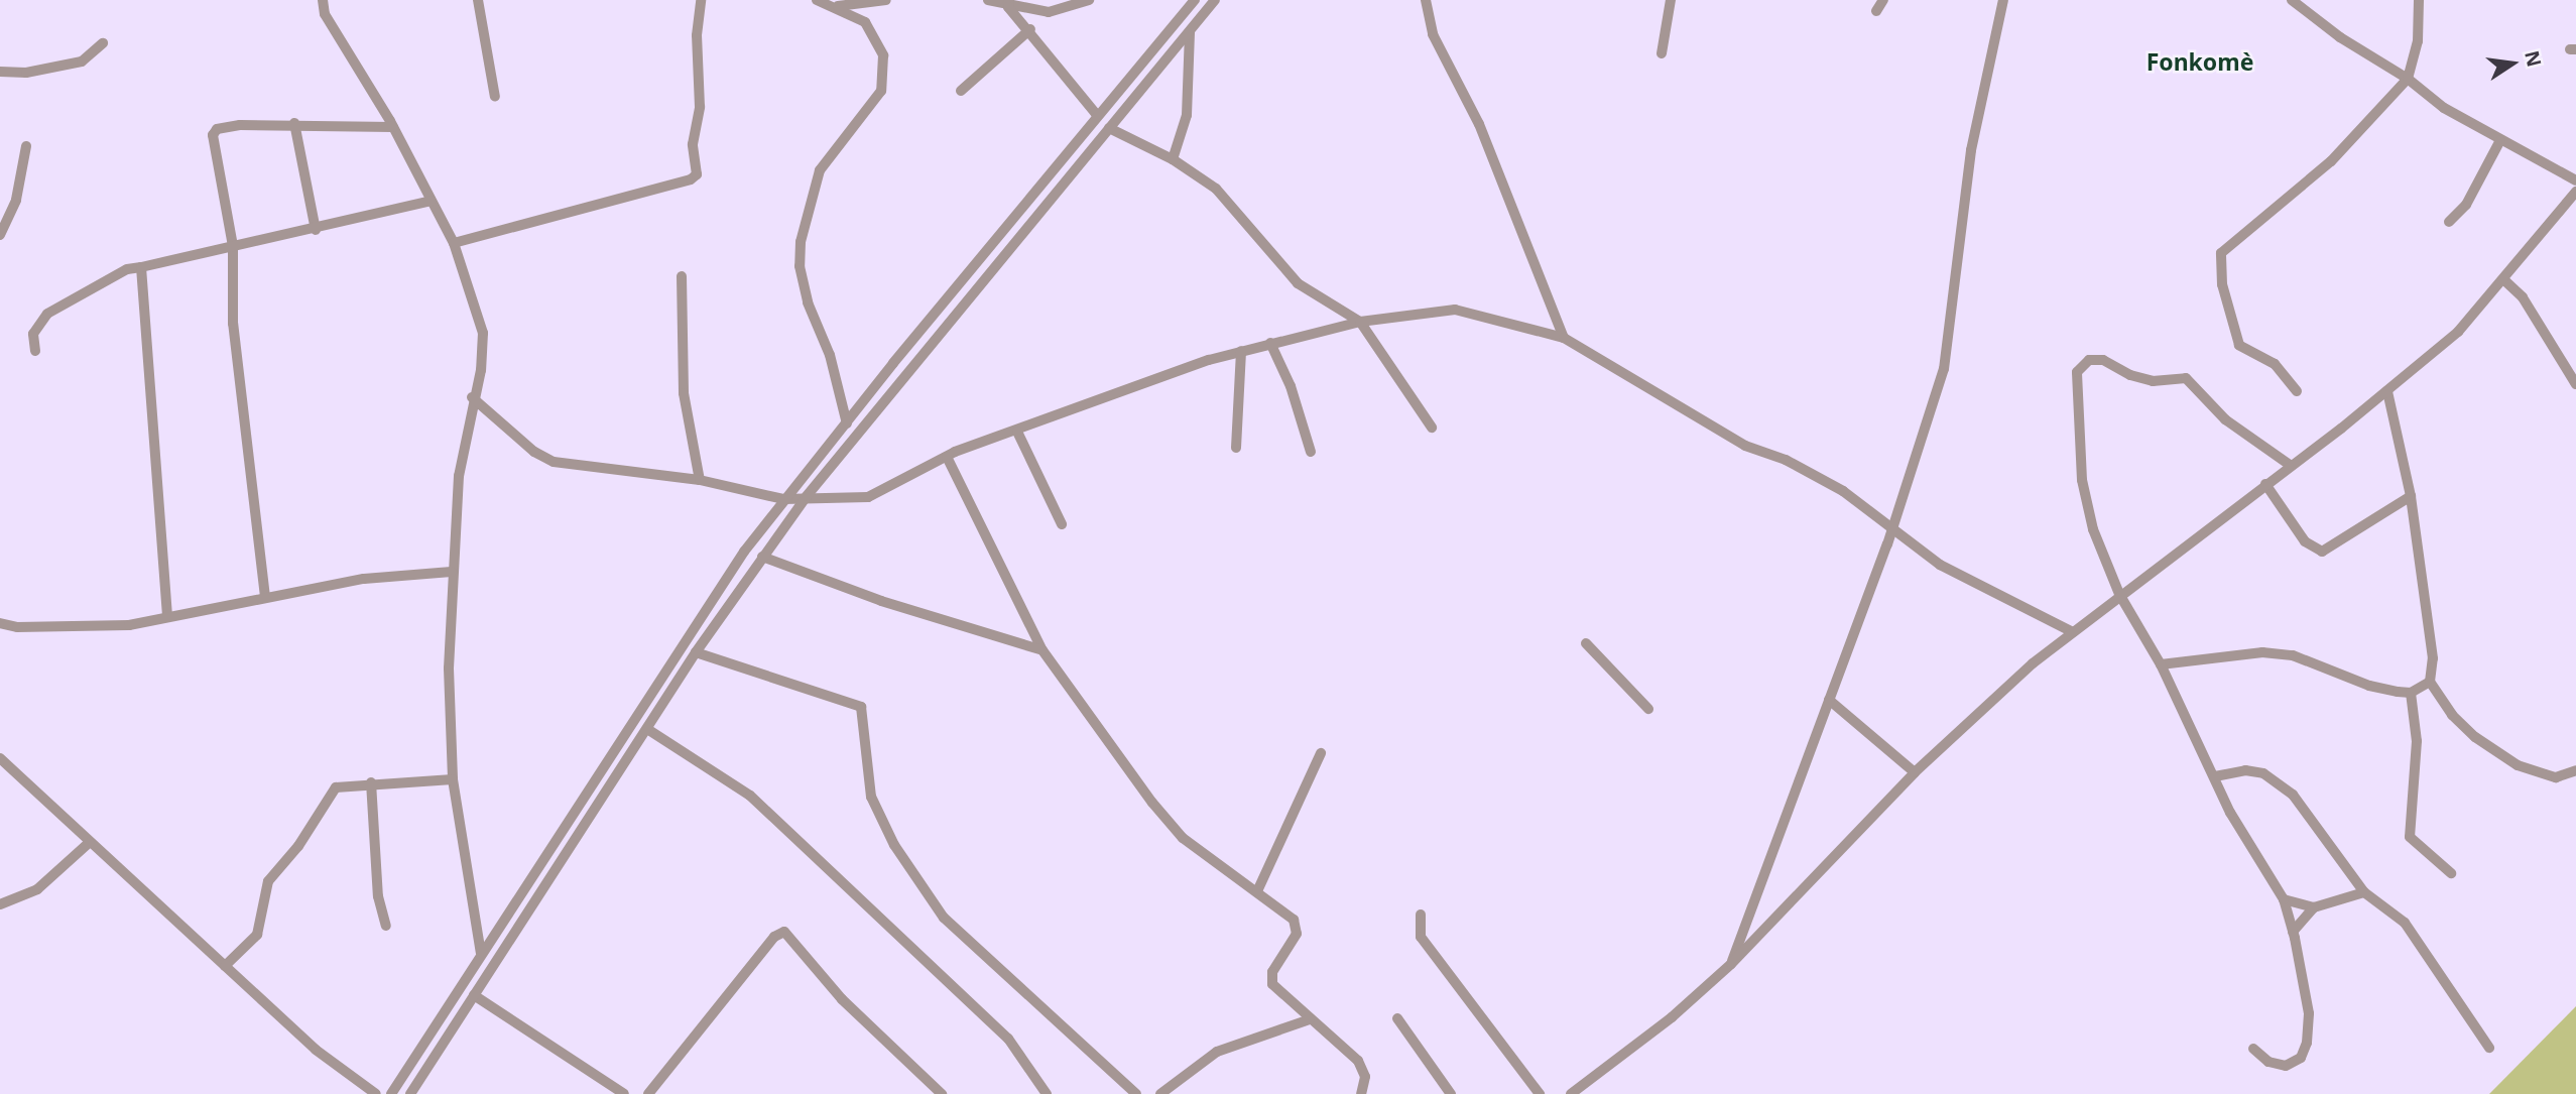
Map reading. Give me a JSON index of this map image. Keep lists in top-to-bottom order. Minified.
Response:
{"districts":["Fonkomè"],"north":"right"}
